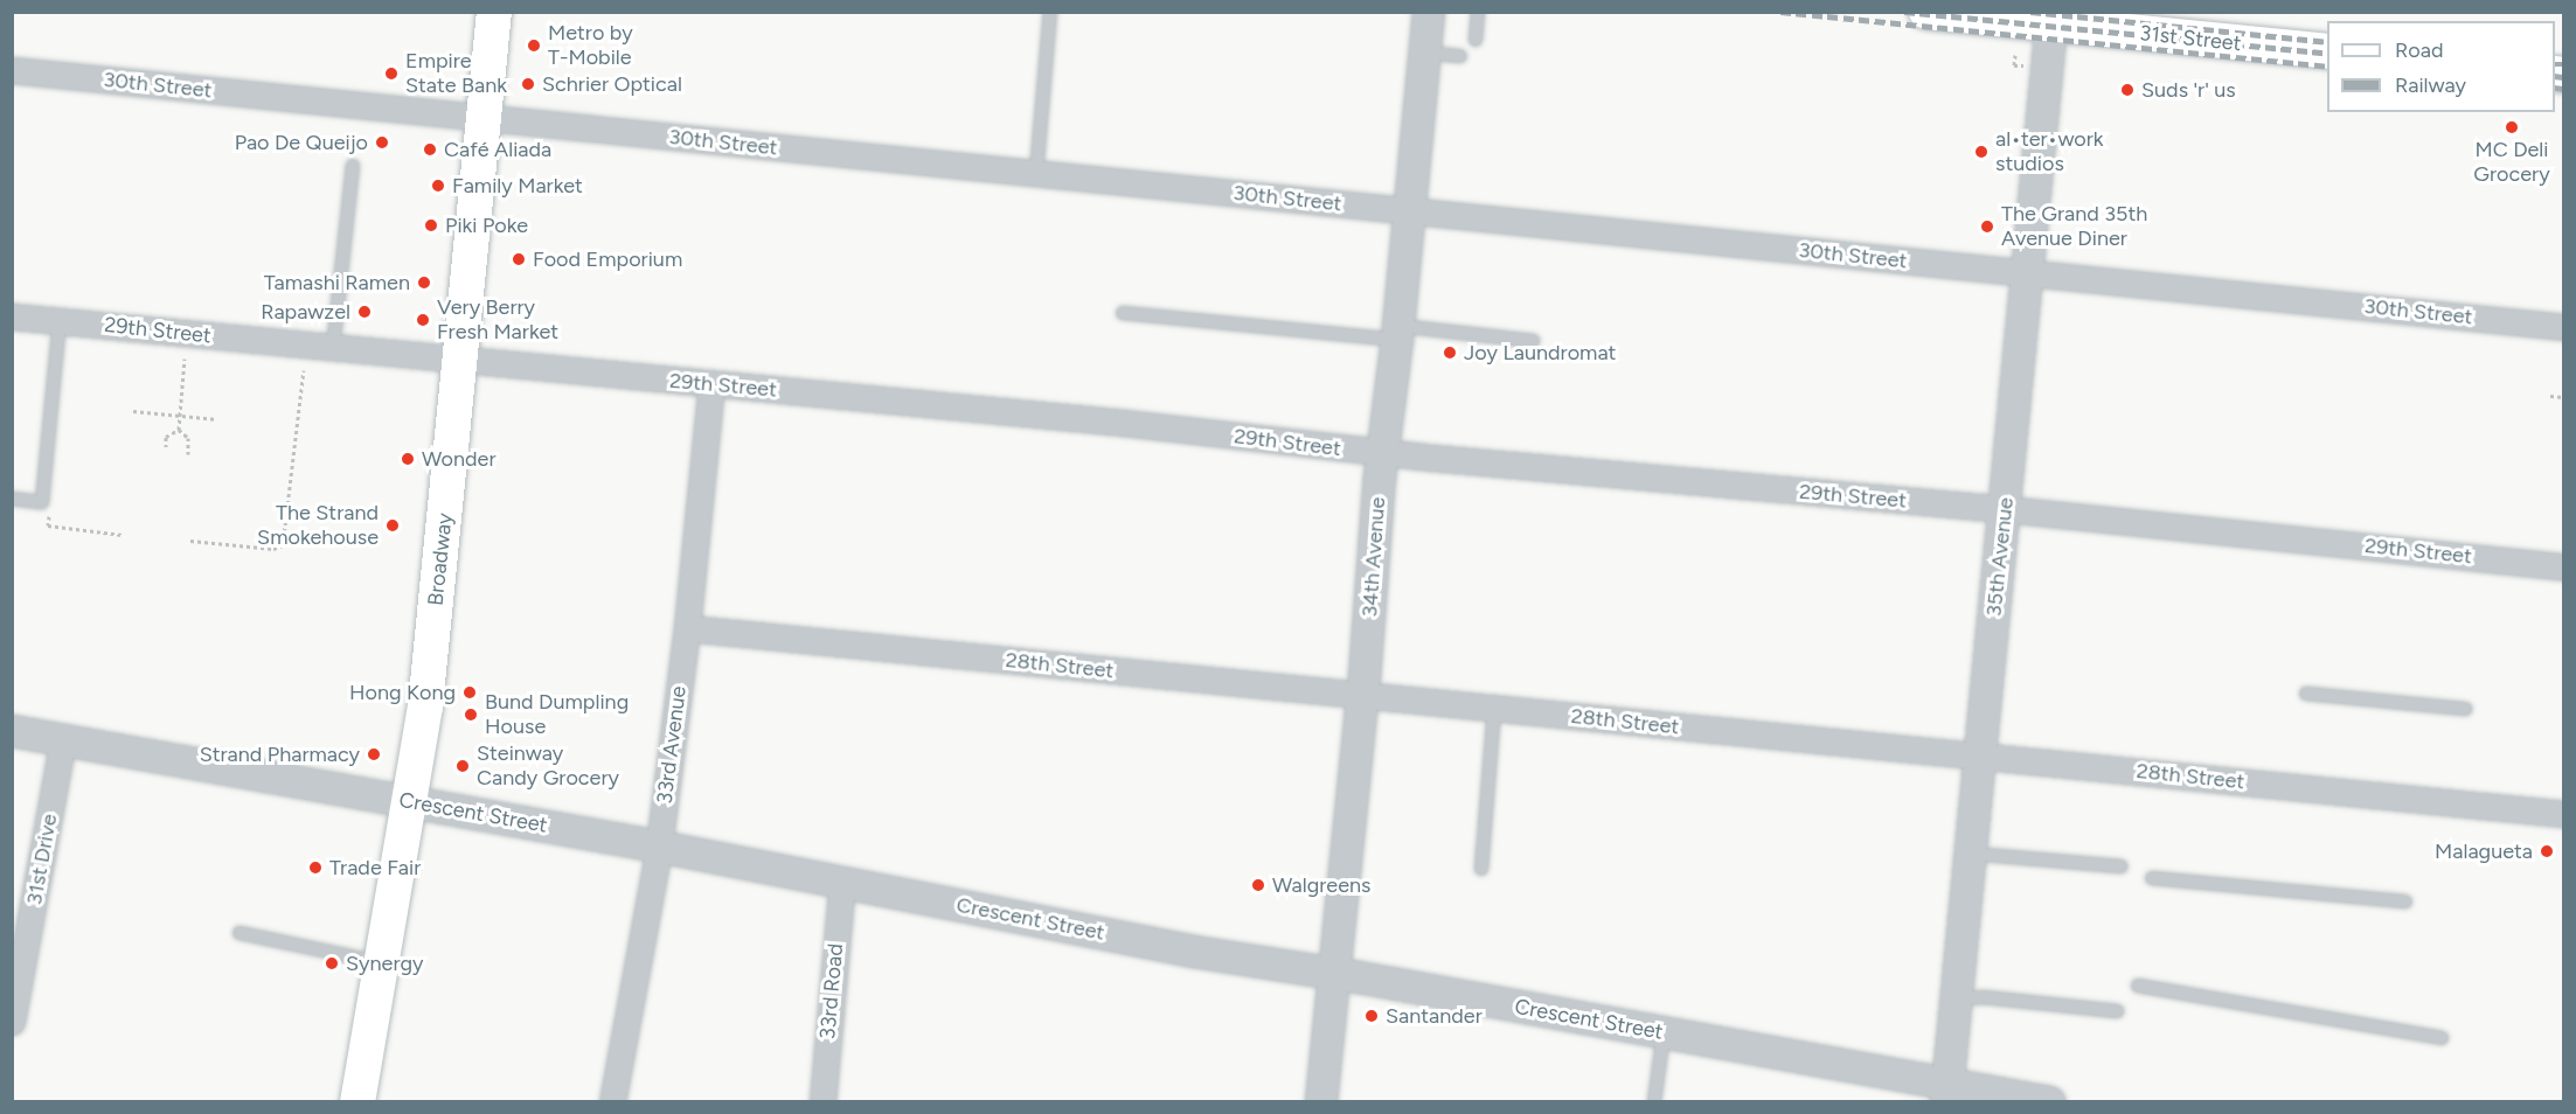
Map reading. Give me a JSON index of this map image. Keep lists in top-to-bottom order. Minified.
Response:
{"streets":{"main road":["31st Street","Broadway"],"street":["30th Street","29th Street","34th Avenue","35th Avenue","28th Street","33rd Avenue","Crescent Street","31st Drive","33rd Road"]},"crossings":[["31st Street","35th Avenue"],["30th Street","34th Avenue"],["30th Street","35th Avenue"],["30th Street","Broadway"],["29th Street","34th Avenue"],["29th Street","35th Avenue"],["29th Street","Broadway"],["29th Street","33rd Avenue"],["34th Avenue","28th Street"],["34th Avenue","Crescent Street"],["35th Avenue","28th Street"],["35th Avenue","Crescent Street"],["Broadway","Crescent Street"],["28th Street","33rd Avenue"],["33rd Avenue","Crescent Street"],["Crescent Street","31st Drive"],["Crescent Street","33rd Road"]],"places":["Metro by T-Mobile","Empire State Bank","Schrier Optical","Suds 'r' us","MC Deli Grocery","Pao De Queijo","Café Aliada","al•ter•work studios","Family Market","Piki Poke","The Grand 35th Avenue Diner","Food Emporium","Tamashi Ramen","Rapawzel","Very Berry Fresh Market","Joy Laundromat","Wonder","The Strand Smokehouse","Hong Kong","Bund Dumpling House","Strand Pharmacy","Steinway Candy Grocery","Malagueta","Trade Fair","Walgreens","Synergy","Santander"],"legend":["Road","Railway"]}
